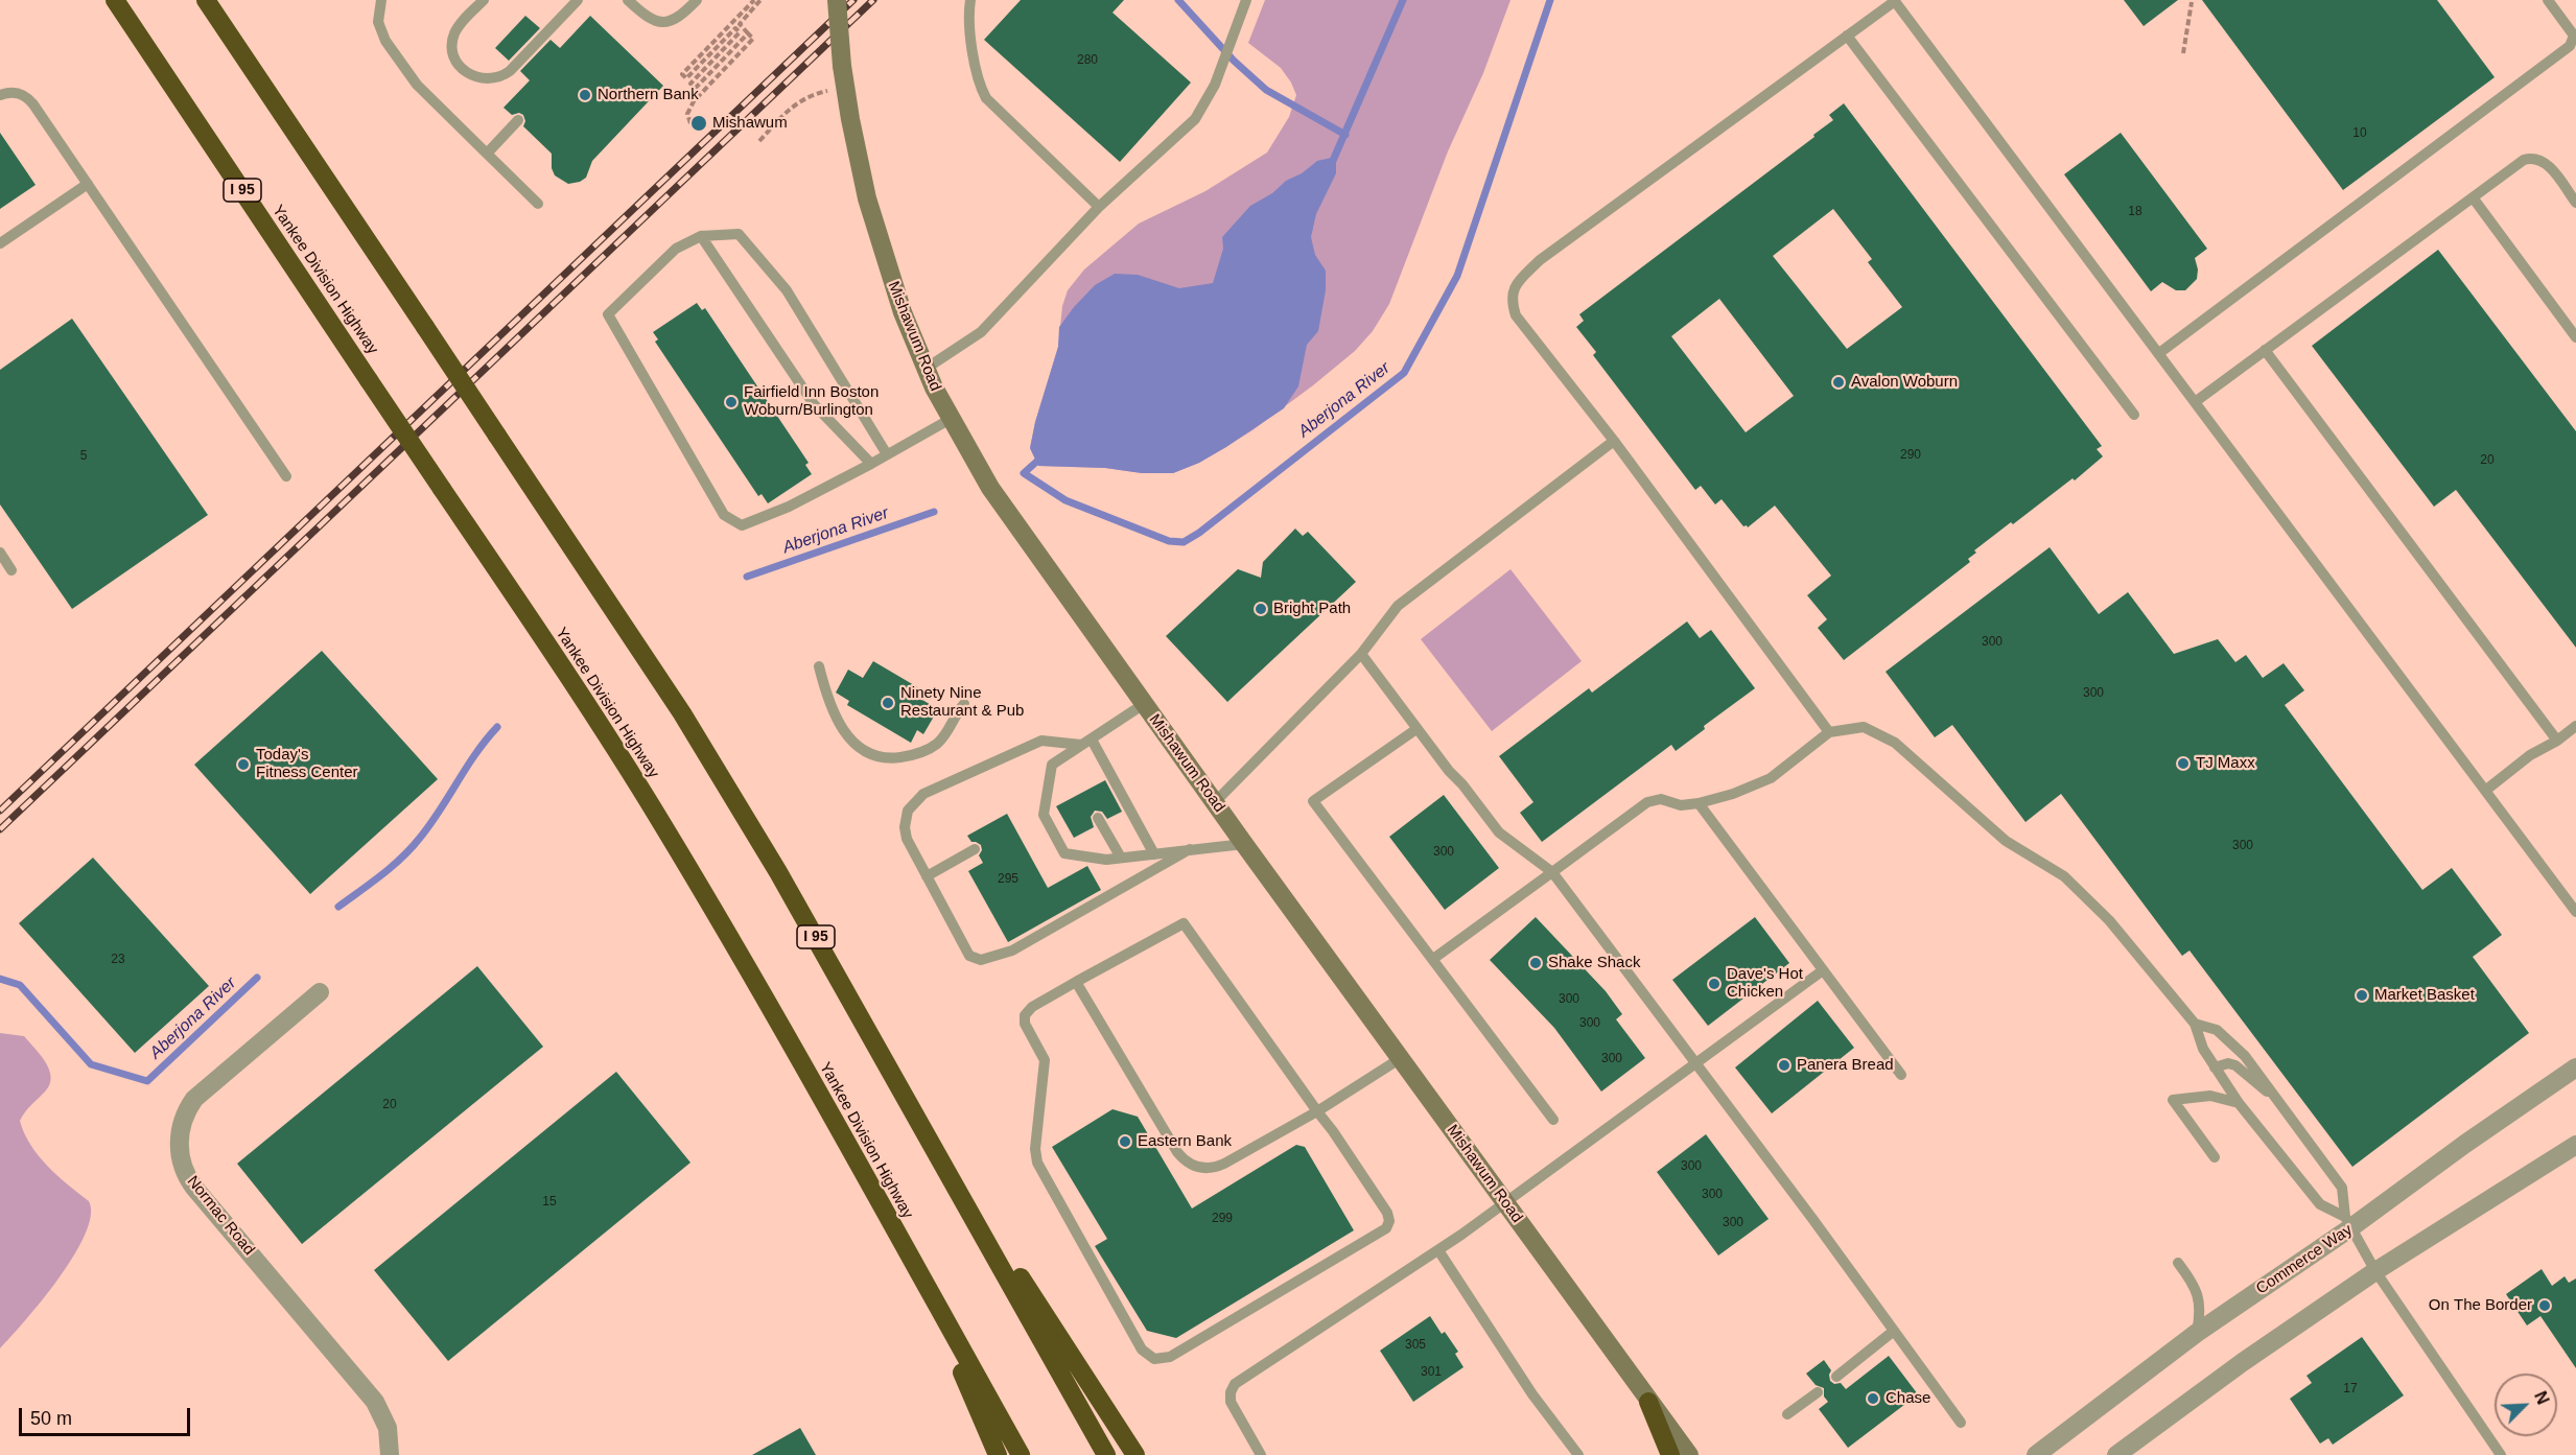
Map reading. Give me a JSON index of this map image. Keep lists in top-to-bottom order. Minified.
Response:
{"streets":{"highway":["I 95","Yankee Division Highway"],"main road":["Mishawum Road"],"street":["Normac Road","Commerce Way"]},"water":["Aberjona River"],"places":["Northern Bank","Mishawum","Avalon Woburn","Fairfield Inn Boston Woburn/Burlington","Bright Path","Ninety Nine Restaurant & Pub","TJ Maxx","Today's Fitness Center","Shake Shack","Dave's Hot Chicken","Market Basket","Panera Bread","Eastern Bank","On The Border","Chase"],"house_numbers":["280","10","18","290","5","20","300","300","300","300","295","23","300","300","300","20","300","300","15","299","300","305","301","17"],"scale_bar":"50 m","north":"top right"}
